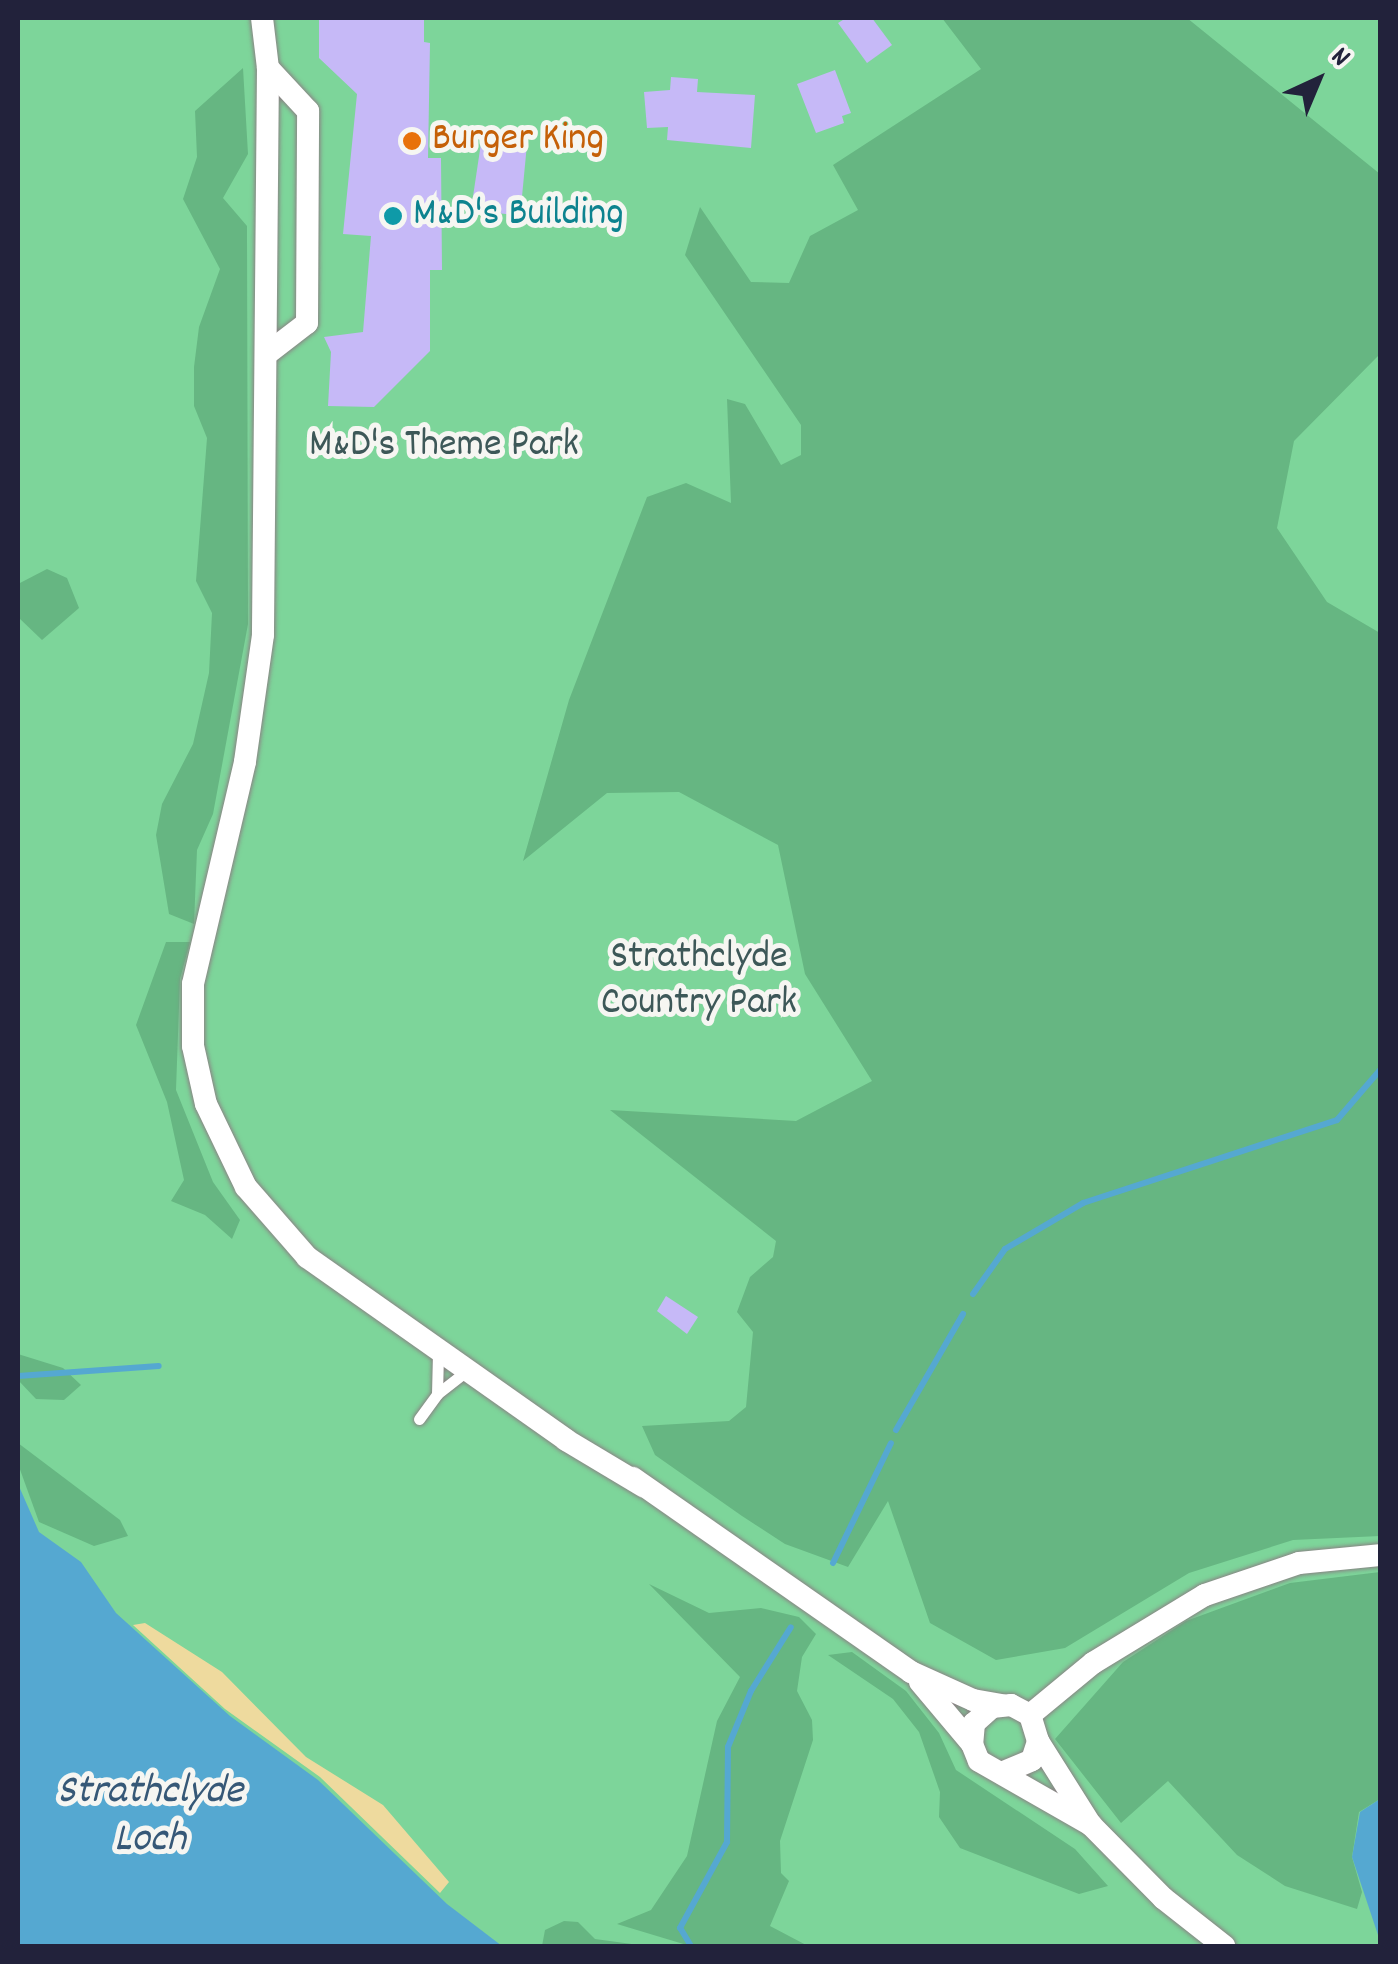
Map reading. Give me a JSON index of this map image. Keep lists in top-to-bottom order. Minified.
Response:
{"water":["Strathclyde Loch"],"parks":["M&D's Theme Park","Strathclyde Country Park"],"places":["Burger King","M&D's Building"],"north":"top right"}
